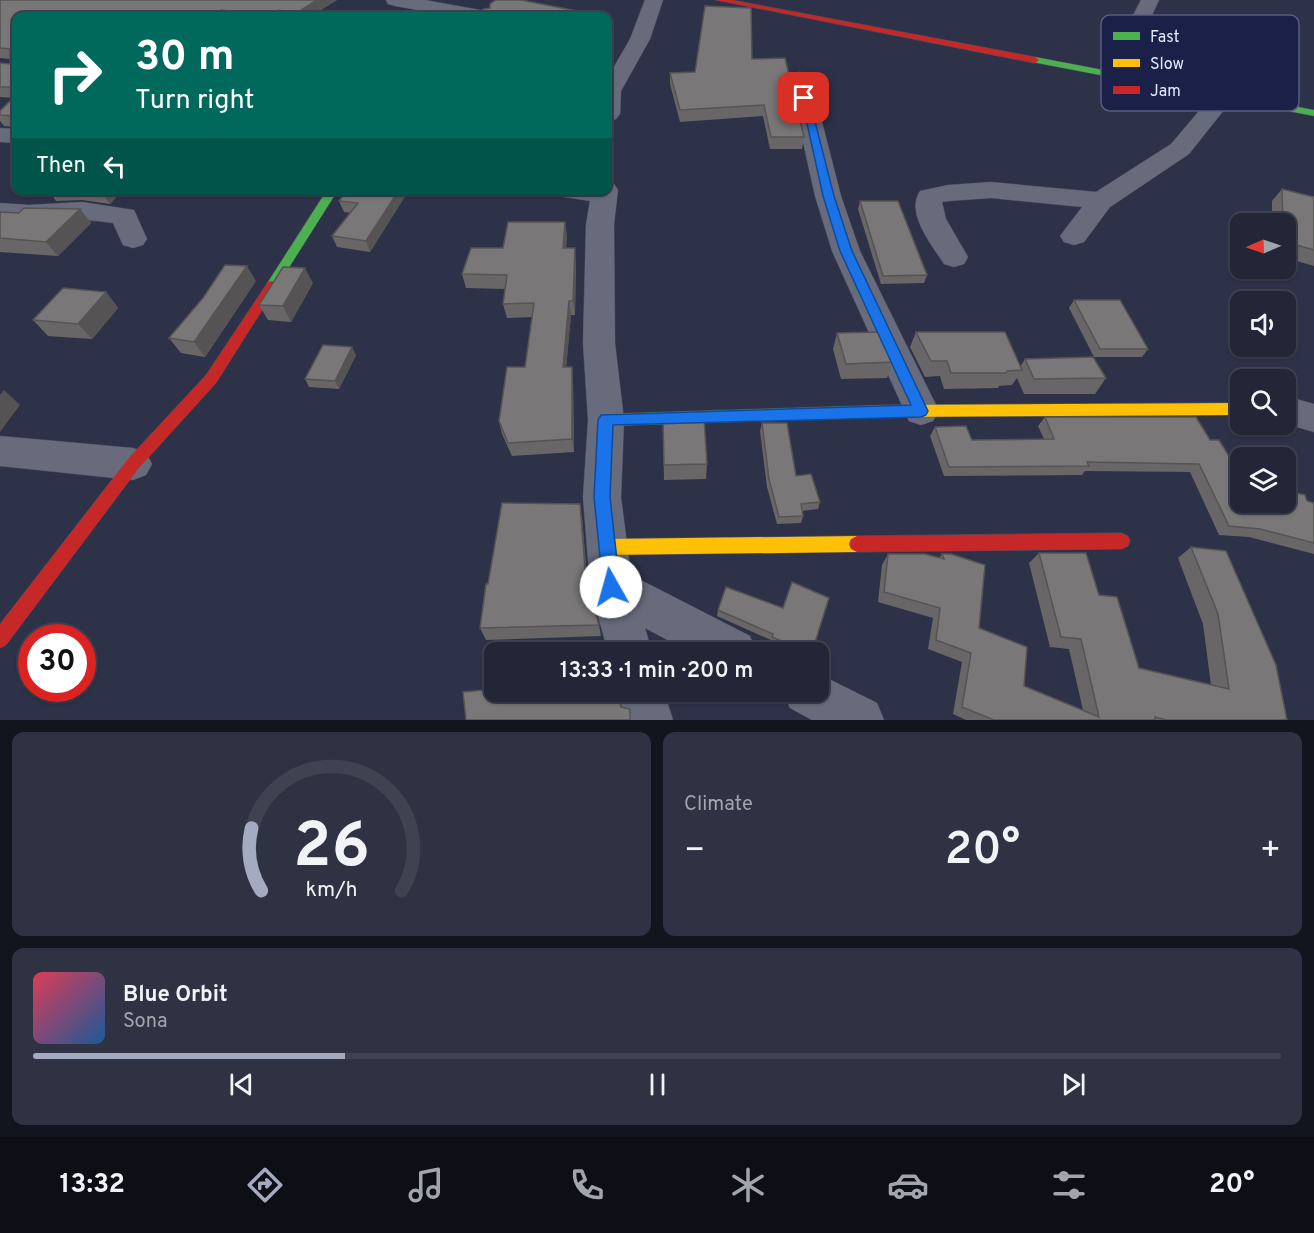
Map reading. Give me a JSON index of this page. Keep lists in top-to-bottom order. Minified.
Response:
{"legend":["Fast","Slow","Jam"],"north":"left","page":{"turn":["30 m","Turn right"],"then":"Then","limit":"30","trip":"13:33 · 1 min · 200 m","tile":"Climate","heat":["−","20°","+"],"song":["Blue Orbit","Sona"],"tabs":["13:32","20°"],"gauge":["26","km/h"]}}
